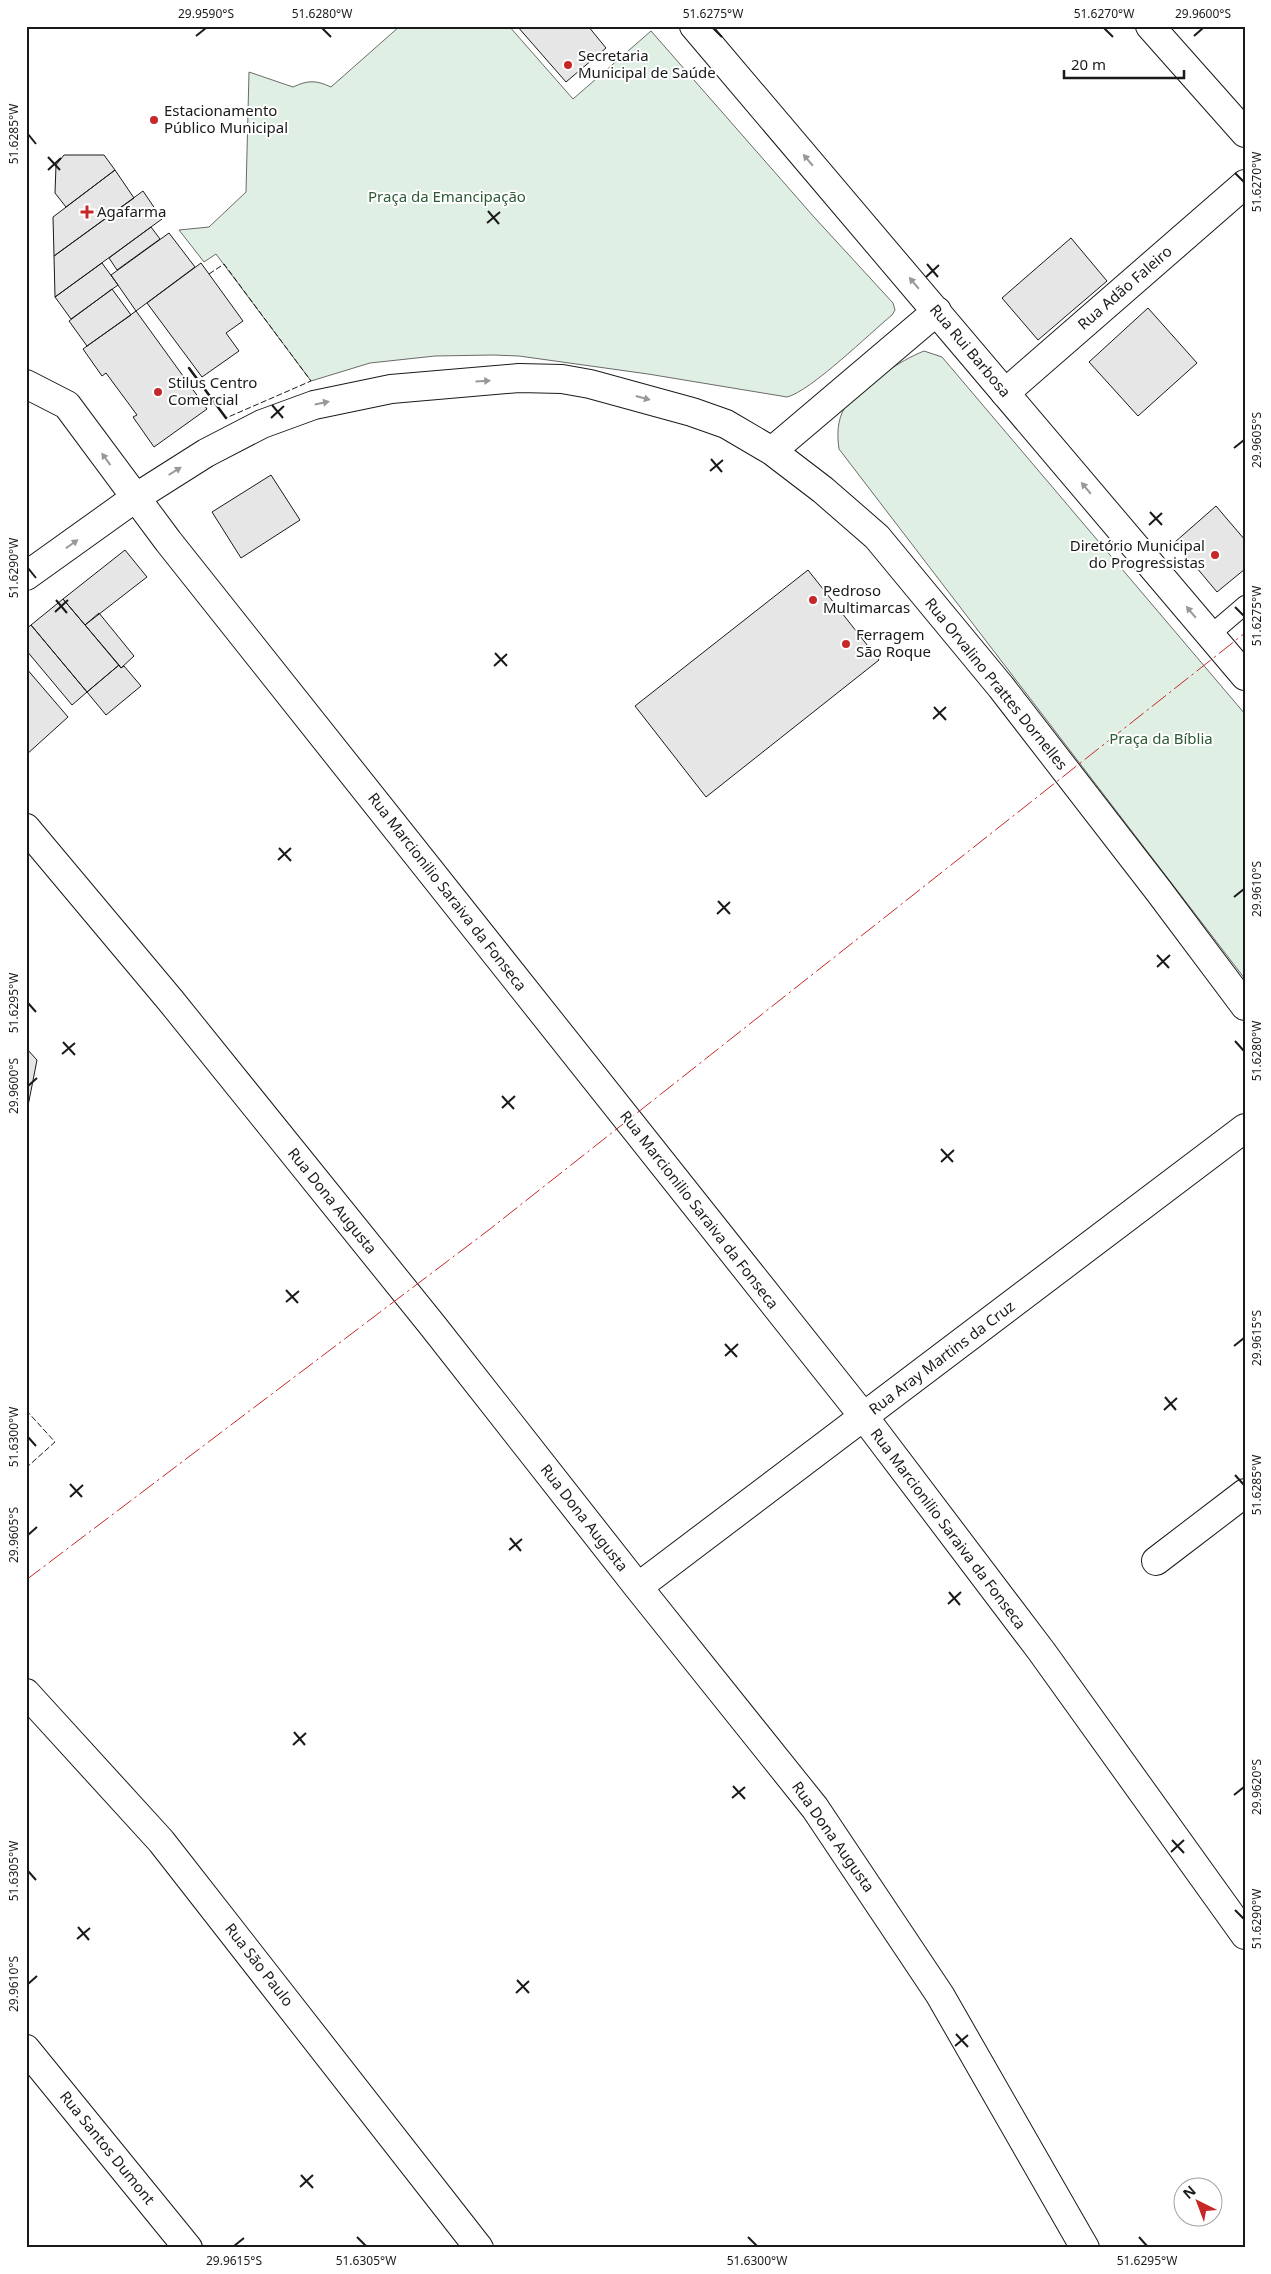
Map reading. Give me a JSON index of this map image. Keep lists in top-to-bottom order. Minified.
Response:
{"streets":{"street":["Rua Adão Faleiro","Rua Rui Barbosa","Rua Orvalino Prattes Dornelles","Rua Marcionilio Saraiva da Fonseca","Rua Dona Augusta","Rua Aray Martins da Cruz","Rua São Paulo","Rua Santos Dumont"]},"crossings":[["Rua Adão Faleiro","Rua Rui Barbosa"],["Rua Orvalino Prattes Dornelles","Rua Marcionilio Saraiva da Fonseca"],["Rua Marcionilio Saraiva da Fonseca","Rua Aray Martins da Cruz"],["Rua Dona Augusta","Rua Aray Martins da Cruz"]],"one_way":["Rua Rui Barbosa","Rua Orvalino Prattes Dornelles"],"parks":["Praça da Emancipação","Praça da Bíblia"],"places":{"other":["Secretaria Municipal de Saúde","Estacionamento Público Municipal","Stilus Centro Comercial","Diretório Municipal do Progressistas","Pedroso Multimarcas","Ferragem São Roque"],"health":["Agafarma"]},"scale_bar":"20 m","north":"top left","coordinates":["29.9590°S","51.6280°W","51.6275°W","51.6270°W","29.9600°S","51.6285°W","29.9605°S","51.6290°W","29.9610°S","51.6295°W","29.9615°S","51.6300°W","29.9620°S","51.6305°W"]}
